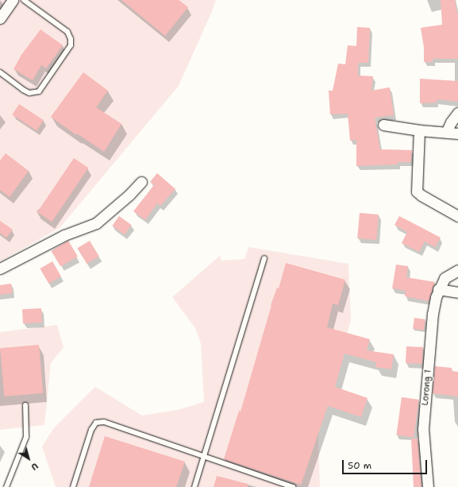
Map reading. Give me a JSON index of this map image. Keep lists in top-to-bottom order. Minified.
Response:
{"streets":{"street":["Lorong 1"]},"scale_bar":"50 m","north":"bottom right"}
